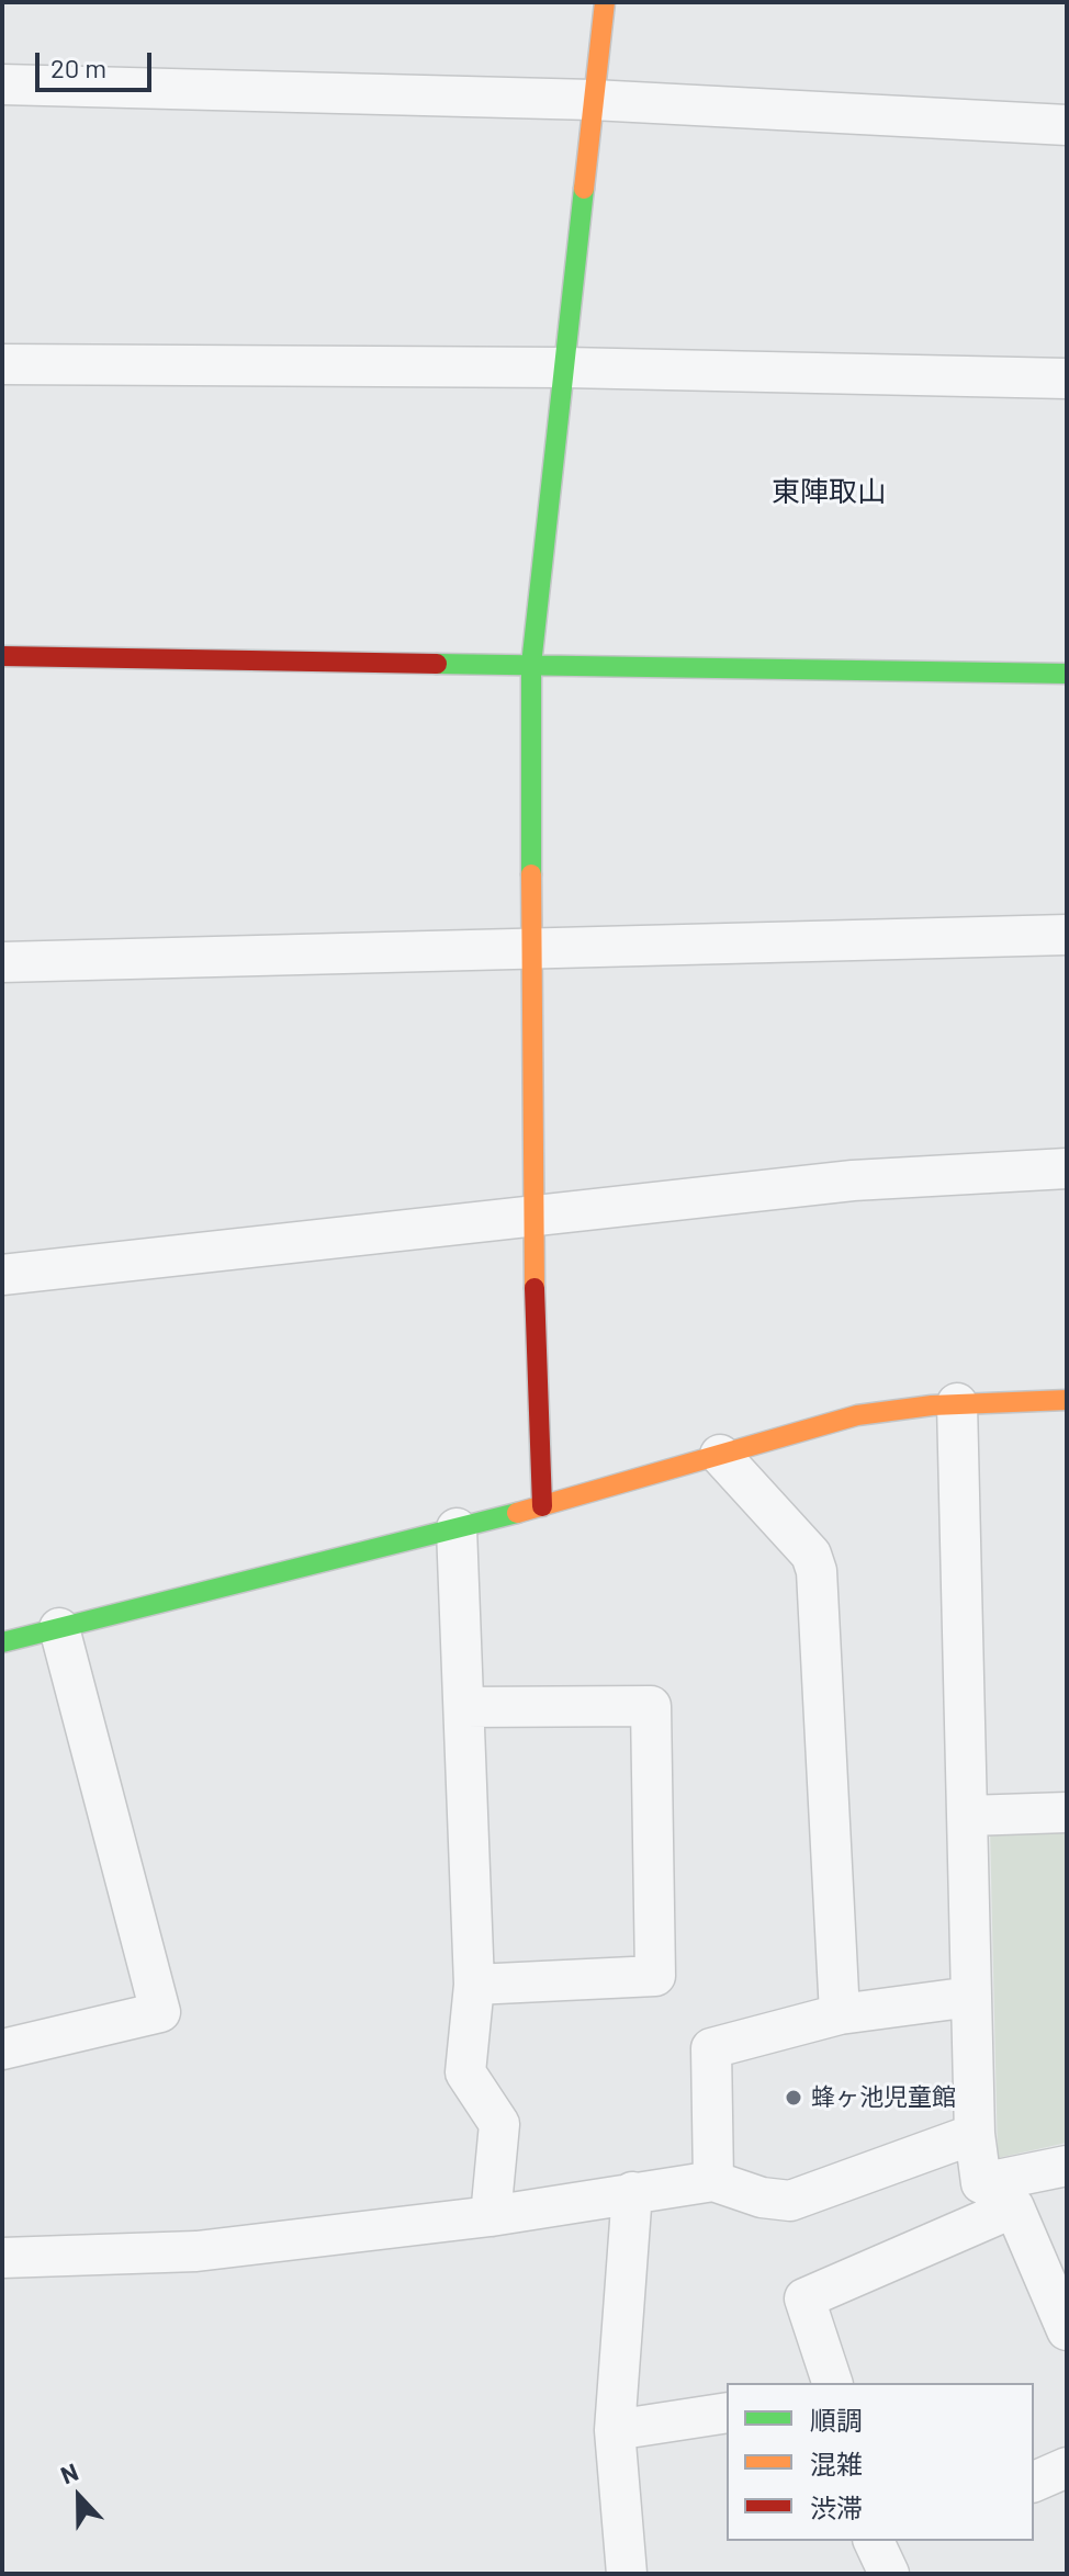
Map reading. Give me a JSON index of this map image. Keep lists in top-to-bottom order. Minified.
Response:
{"districts":["東陣取山"],"places":["蜂ヶ池児童館"],"legend":["順調","混雑","渋滞"],"scale_bar":"20 m","north":"top"}
